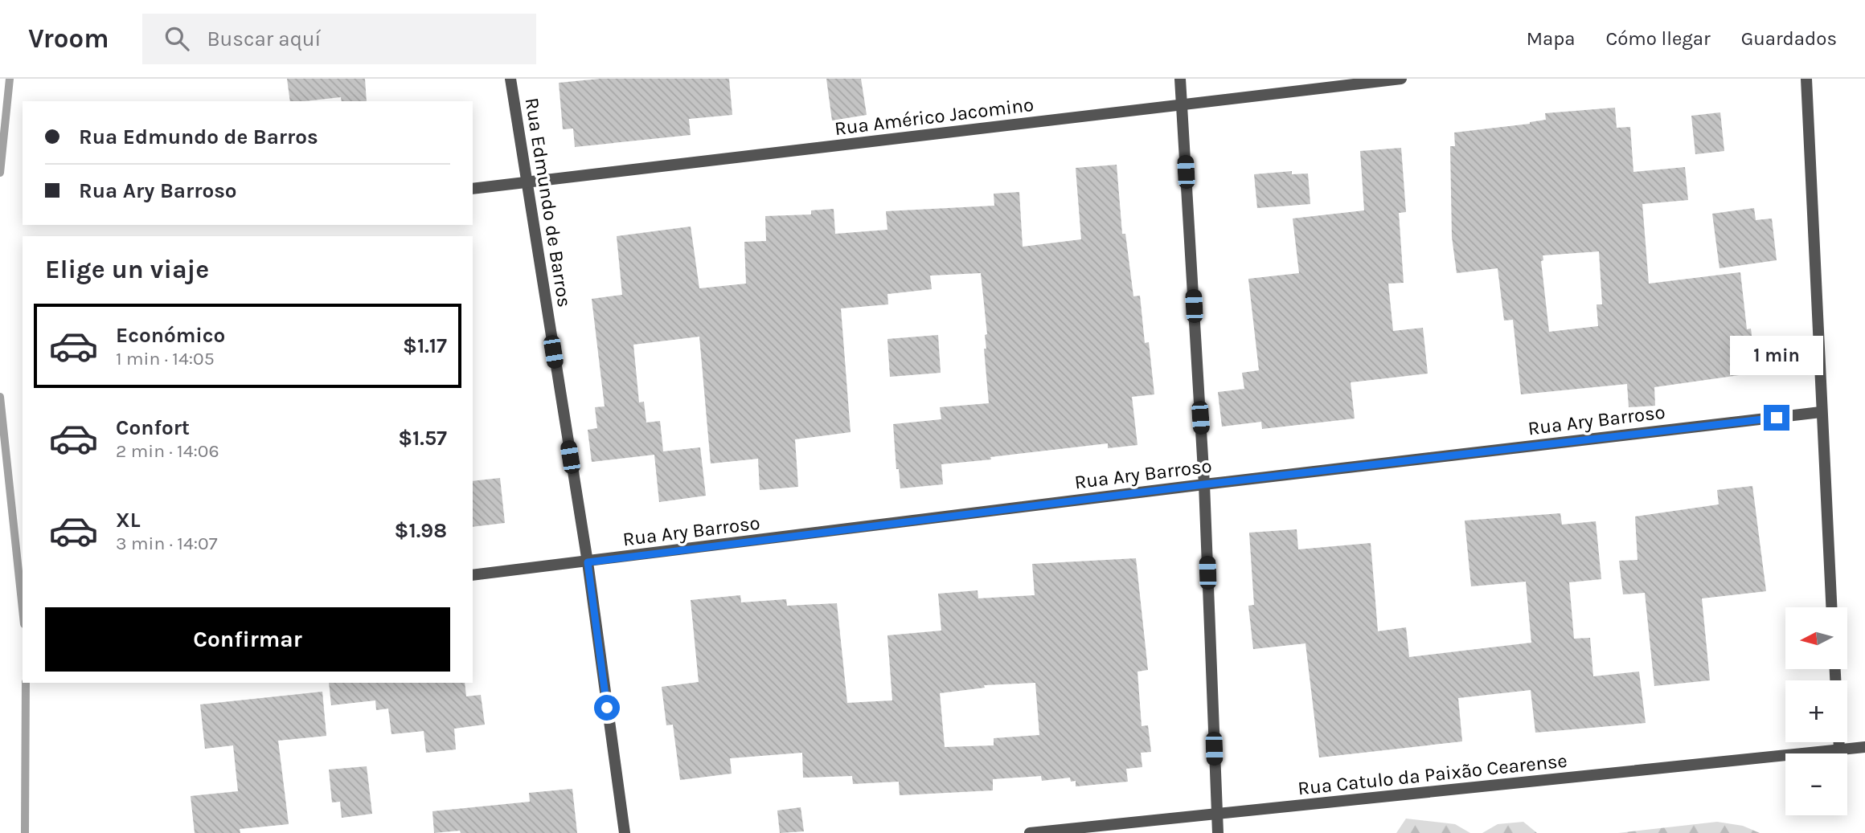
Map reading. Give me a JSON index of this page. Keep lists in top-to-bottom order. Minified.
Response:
{"streets":{"street":["Rua Américo Jacomino","Rua Edmundo de Barros","Rua Ary Barroso","Rua Catulo da Paixão Cearense"]},"crossings":[["Rua Américo Jacomino","Rua Edmundo de Barros"],["Rua Edmundo de Barros","Rua Ary Barroso"]],"north":"left","page":{"header":"Vroom","search":"Buscar aquí","nav":["Mapa","Cómo llegar","Guardados"],"banner":["Rua Edmundo de Barros","Rua Ary Barroso"],"heading":"Elige un viaje","list":[{"name":"Económico","note":"1 min · 14:05","value":"$1.17"},{"name":"Confort","note":"2 min · 14:06","value":"$1.57"},{"name":"XL","note":"3 min · 14:07","value":"$1.98"}],"bubble":"1 min","buttons":"Confirmar","map_buttons":["+","−"]}}
